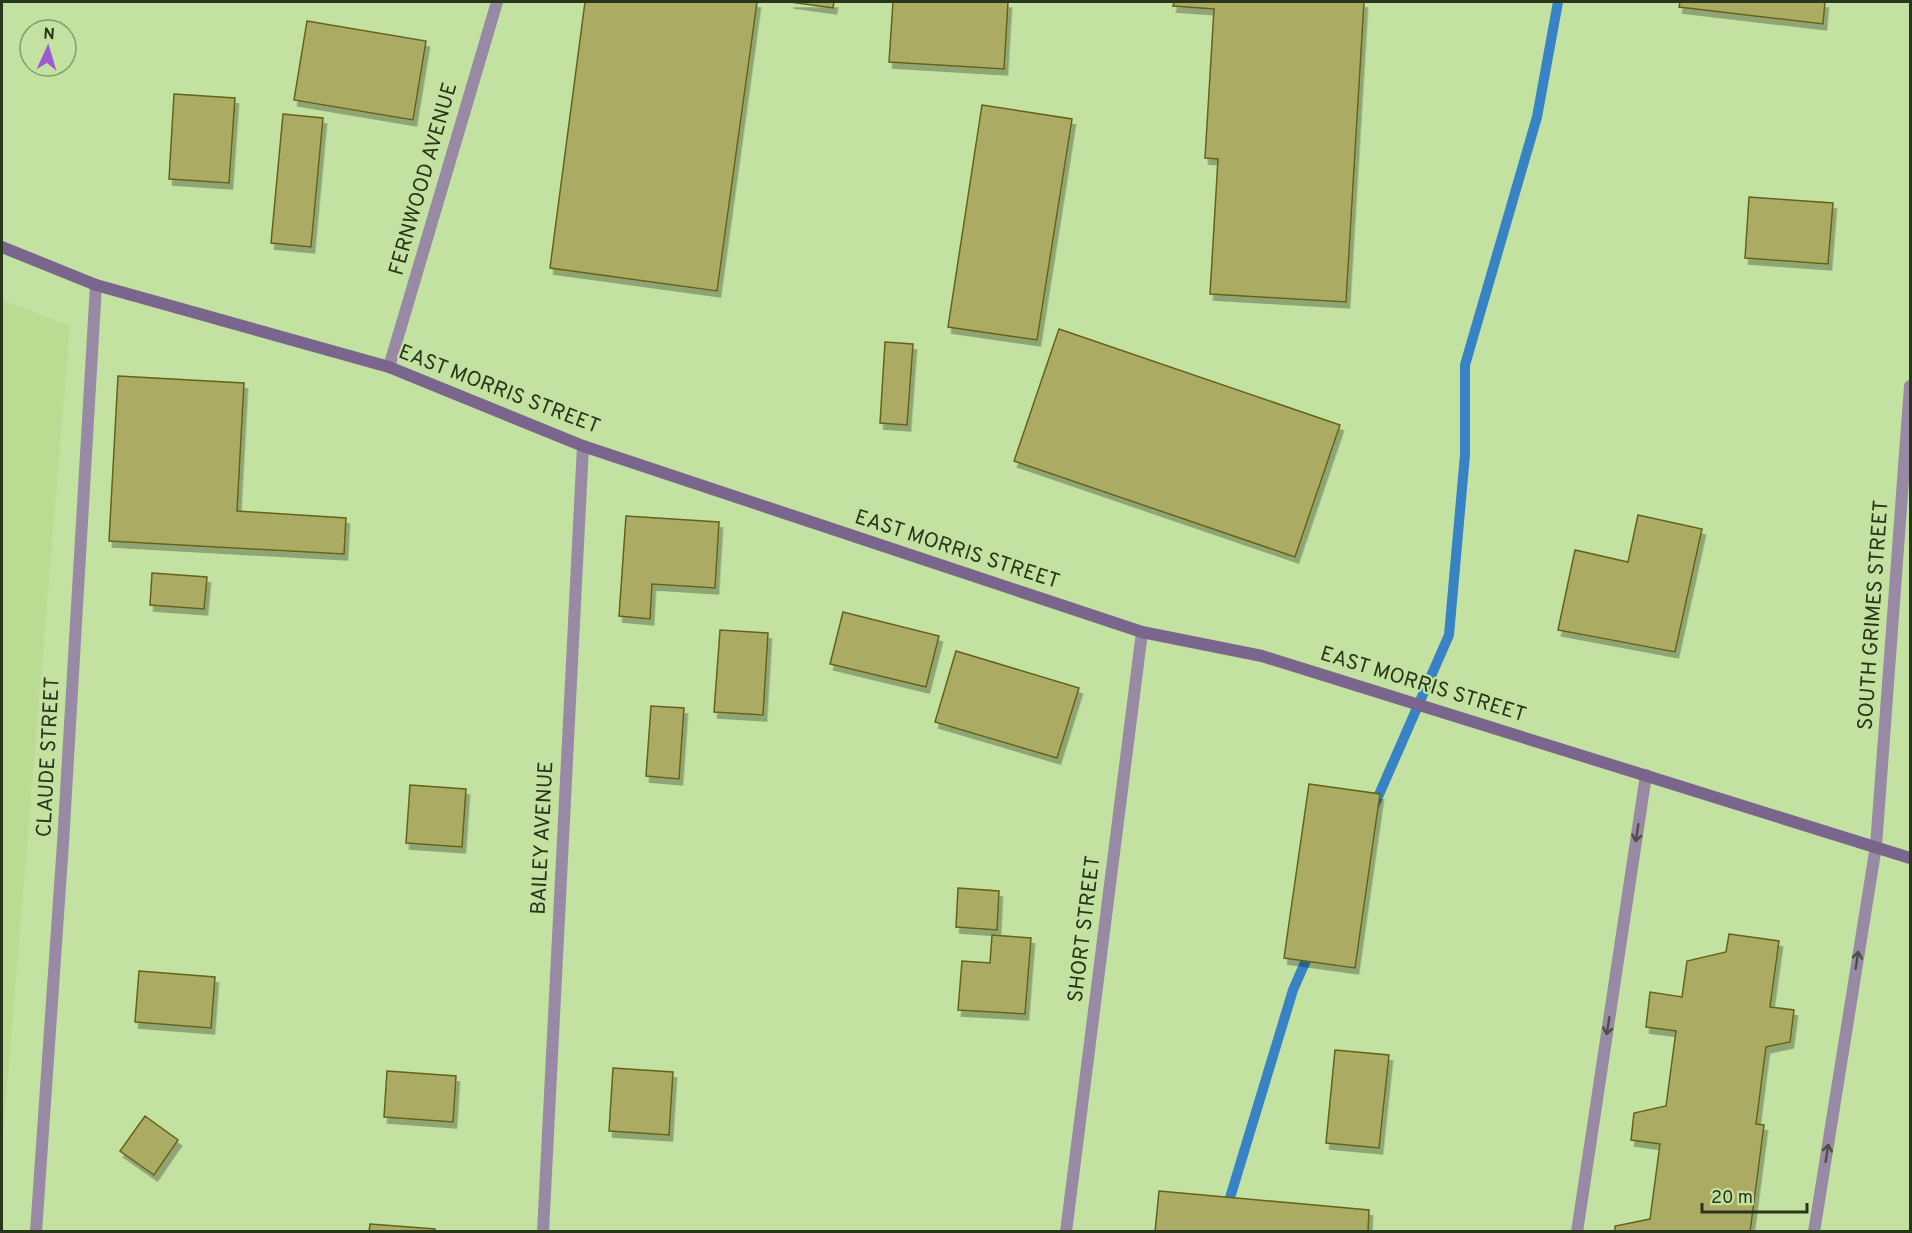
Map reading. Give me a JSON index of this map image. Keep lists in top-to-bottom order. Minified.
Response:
{"streets":{"main road":["EAST MORRIS STREET"],"street":["FERNWOOD AVENUE","SOUTH GRIMES STREET","CLAUDE STREET","BAILEY AVENUE","SHORT STREET"]},"crossings":[["FERNWOOD AVENUE","EAST MORRIS STREET"],["EAST MORRIS STREET","SOUTH GRIMES STREET"],["EAST MORRIS STREET","CLAUDE STREET"],["EAST MORRIS STREET","BAILEY AVENUE"],["EAST MORRIS STREET","SHORT STREET"]],"one_way":["SOUTH GRIMES STREET"],"scale_bar":"20 m","north":"top"}
